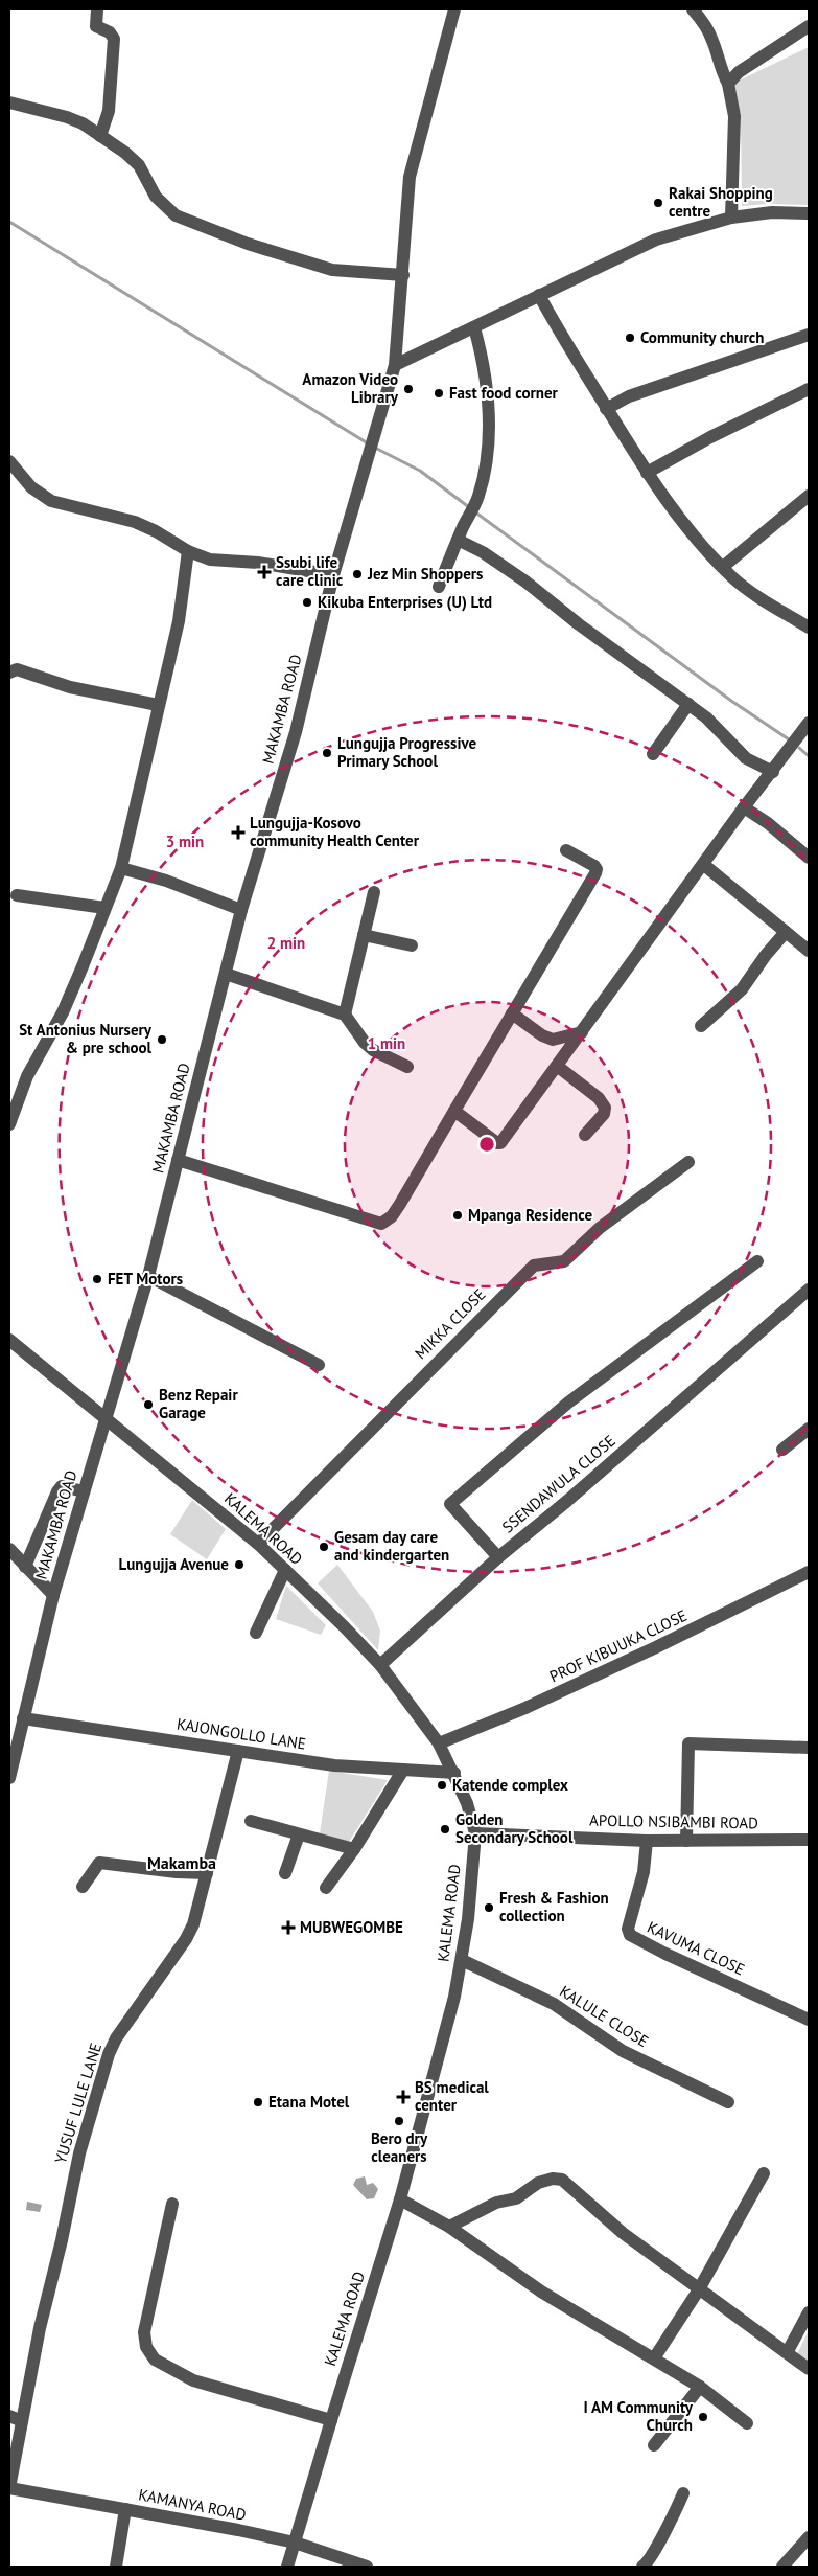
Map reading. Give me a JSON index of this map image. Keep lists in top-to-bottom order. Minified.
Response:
{"streets":{"street":["MAKAMBA ROAD","MIKKA CLOSE","SSENDAWULA CLOSE","KALEMA ROAD","PROF KIBUUKA CLOSE","KAJONGOLLO LANE","APOLLO NSIBAMBI ROAD","KAVUMA CLOSE","KALULE CLOSE","YUSUF LULE LANE","KAMANYA ROAD"]},"crossings":[["MAKAMBA ROAD","KALEMA ROAD"],["MAKAMBA ROAD","KAJONGOLLO LANE"],["MIKKA CLOSE","KALEMA ROAD"],["SSENDAWULA CLOSE","KALEMA ROAD"],["KALEMA ROAD","PROF KIBUUKA CLOSE"],["KALEMA ROAD","KAJONGOLLO LANE"],["KALEMA ROAD","APOLLO NSIBAMBI ROAD"],["KALEMA ROAD","KALULE CLOSE"],["KALEMA ROAD","KAMANYA ROAD"],["KAJONGOLLO LANE","YUSUF LULE LANE"],["APOLLO NSIBAMBI ROAD","KAVUMA CLOSE"],["YUSUF LULE LANE","KAMANYA ROAD"]],"districts":["Makamba"],"places":{"other":["Rakai Shopping centre","Community church","Amazon Video Library","Fast food corner","Jez Min Shoppers","Kikuba Enterprises (U) Ltd","Lungujja Progressive Primary School","St Antonius Nursery & pre school","Mpanga Residence","FET Motors","Benz Repair Garage","Gesam day care and kindergarten","Lungujja Avenue","Katende complex","Golden Secondary School","Fresh & Fashion collection","Etana Motel","Bero dry cleaners","I AM Community Church"],"health":["Ssubi life care clinic","Lungujja-Kosovo community Health Center","MUBWEGOMBE","BS medical center"]},"rings":["3 min","2 min","1 min"]}
